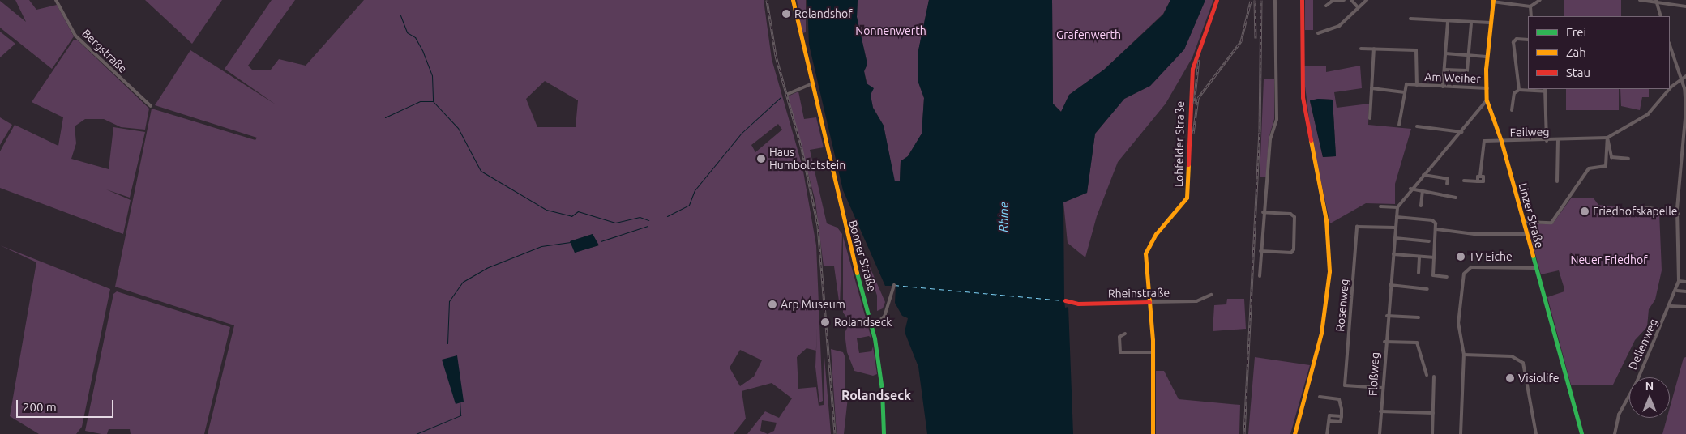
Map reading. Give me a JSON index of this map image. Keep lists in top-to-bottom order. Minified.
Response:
{"streets":{"street":["Bergstraße","Am Weiher","Feilweg","Lohfelder Straße","Linzer Straße","Bonner Straße","Rheinstraße","Rosenweg","Dellenweg","Floßweg"]},"crossings":[["Am Weiher","Linzer Straße"],["Feilweg","Linzer Straße"],["Lohfelder Straße","Rheinstraße"],["Rosenweg","Floßweg"]],"districts":["Rolandseck"],"water":["Rhine"],"parks":["Nonnenwerth","Grafenwerth","Neuer Friedhof"],"places":["Rolandshof","Haus Humboldtstein","Friedhofskapelle","TV Eiche","Arp Museum","Rolandseck","Visiolife"],"legend":["Frei","Zäh","Stau"],"scale_bar":"200 m","north":"top"}
